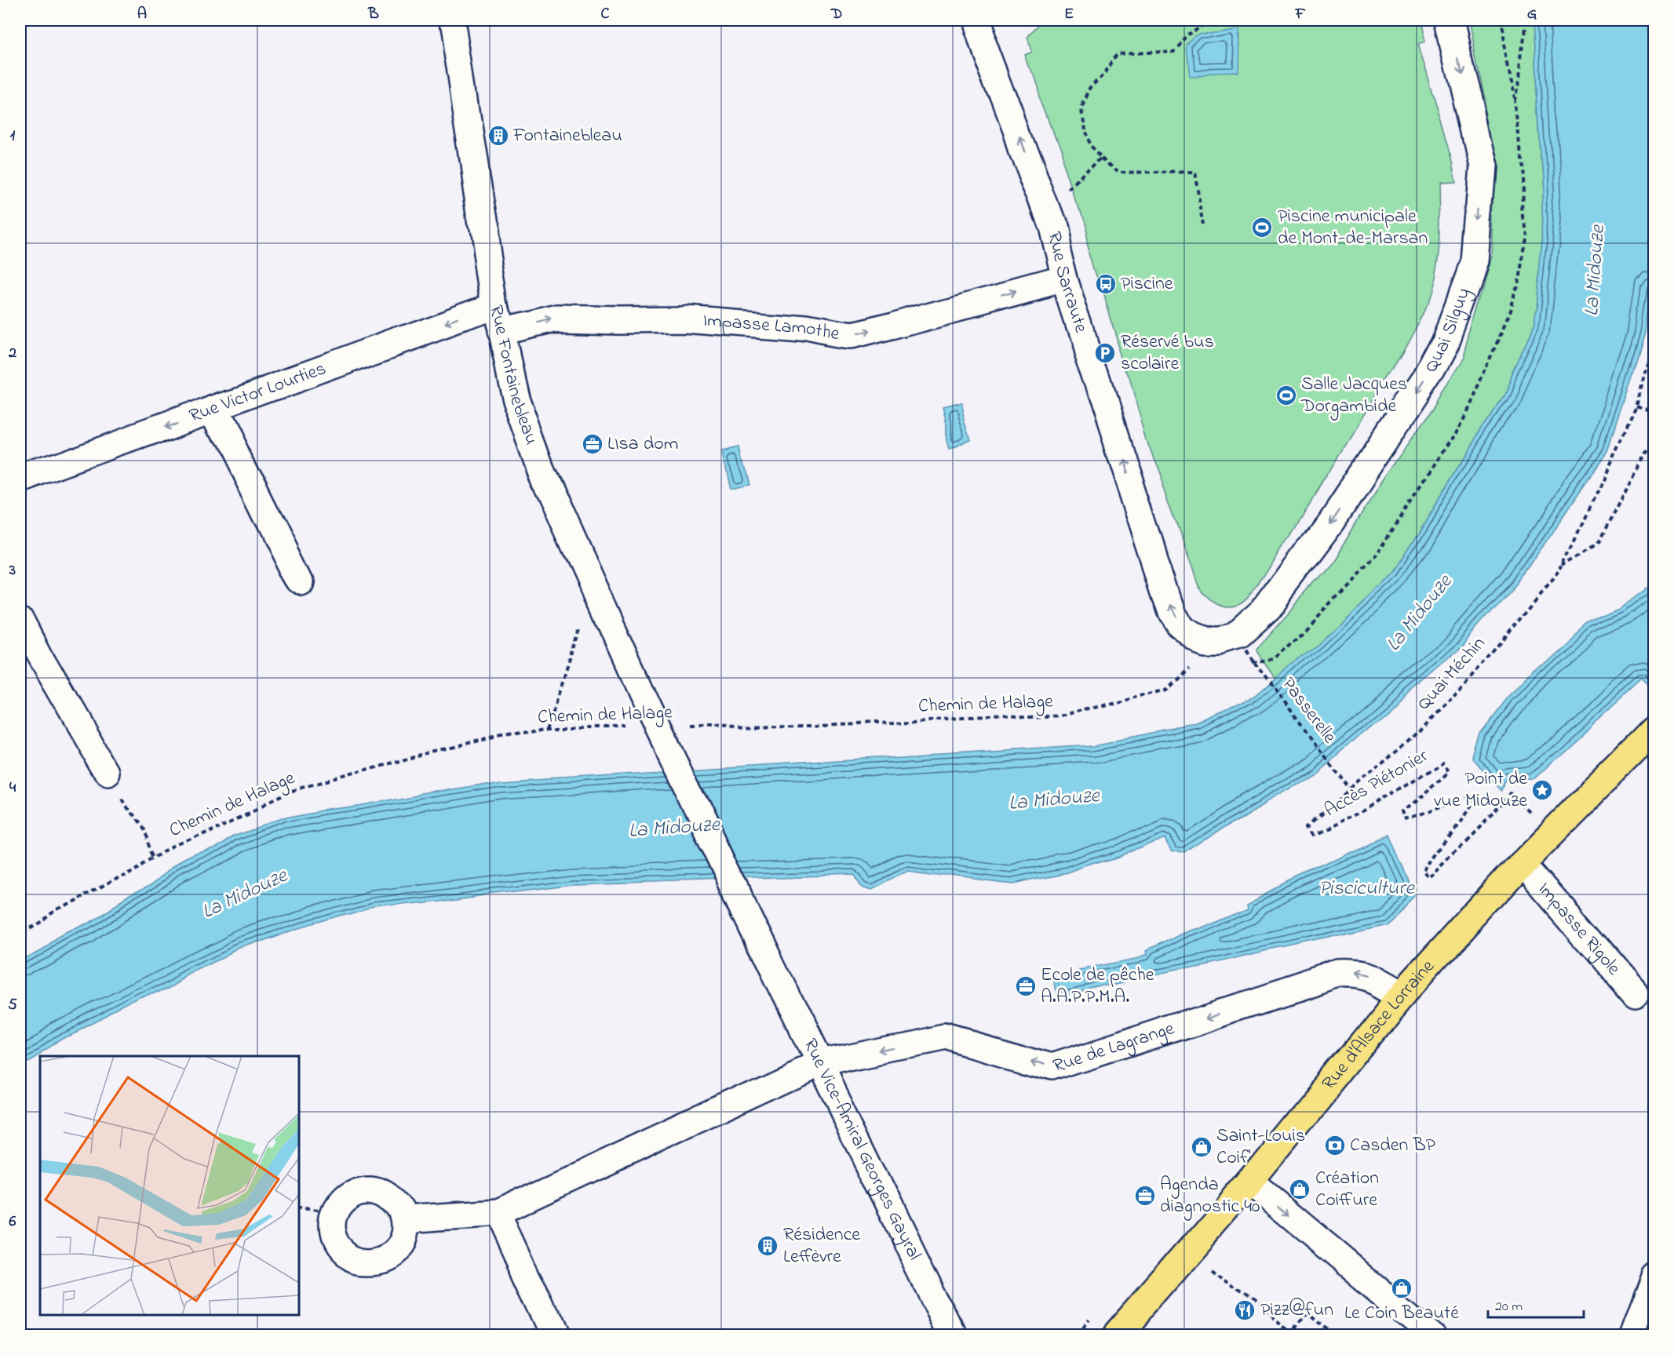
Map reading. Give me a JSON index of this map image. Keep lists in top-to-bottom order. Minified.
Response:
{"streets":{"main road":["Rue d'Alsace Lorraine"],"street":["Rue Sarraute","Impasse Lamothe","Quai Silguy","Rue Fontainebleau","Rue Victor Lourties","Impasse Rigole","Rue de Lagrange","Rue Vice-Amiral Georges Gayral"],"path":["Quai Méchin","Chemin de Halage","Passerelle","Accès Piétonier"]},"crossings":[["Rue Sarraute","Impasse Lamothe"],["Rue Sarraute","Quai Silguy"],["Rue Sarraute","Chemin de Halage"],["Impasse Lamothe","Rue Fontainebleau"],["Quai Silguy","Chemin de Halage"],["Rue Fontainebleau","Rue Victor Lourties"],["Rue Fontainebleau","Rue Vice-Amiral Georges Gayral"],["Quai Méchin","Passerelle"],["Quai Méchin","Accès Piétonier"],["Passerelle","Accès Piétonier"],["Impasse Rigole","Rue d'Alsace Lorraine"],["Rue d'Alsace Lorraine","Rue de Lagrange"],["Rue de Lagrange","Rue Vice-Amiral Georges Gayral"]],"one_way":["Rue Sarraute","Impasse Lamothe","Quai Silguy","Rue Victor Lourties","Rue de Lagrange"],"water":["La Midouze","Pisciculture"],"places":{"building":["Fontainebleau","Résidence Leffèvre"],"sports":["Piscine municipale de Mont-de-Marsan","Salle Jacques Dorgambide"],"bus stop":["Piscine"],"parking":["Réservé bus scolaire"],"office":["LIsa dom","Ecole de pêche A.A.P.P.M.A.","Agenda diagnostic 40"],"place":["Point de vue Midouze"],"bank":["Casden BP"],"shop":["Saint-Louis Coif'","Création Coiffure","Le Coin Beauté"],"restaurant":["Pizz@fun"]},"scale_bar":"20 m","grid":{"columns":["A","B","C","D","E","F","G"],"rows":["1","2","3","4","5","6"]}}
